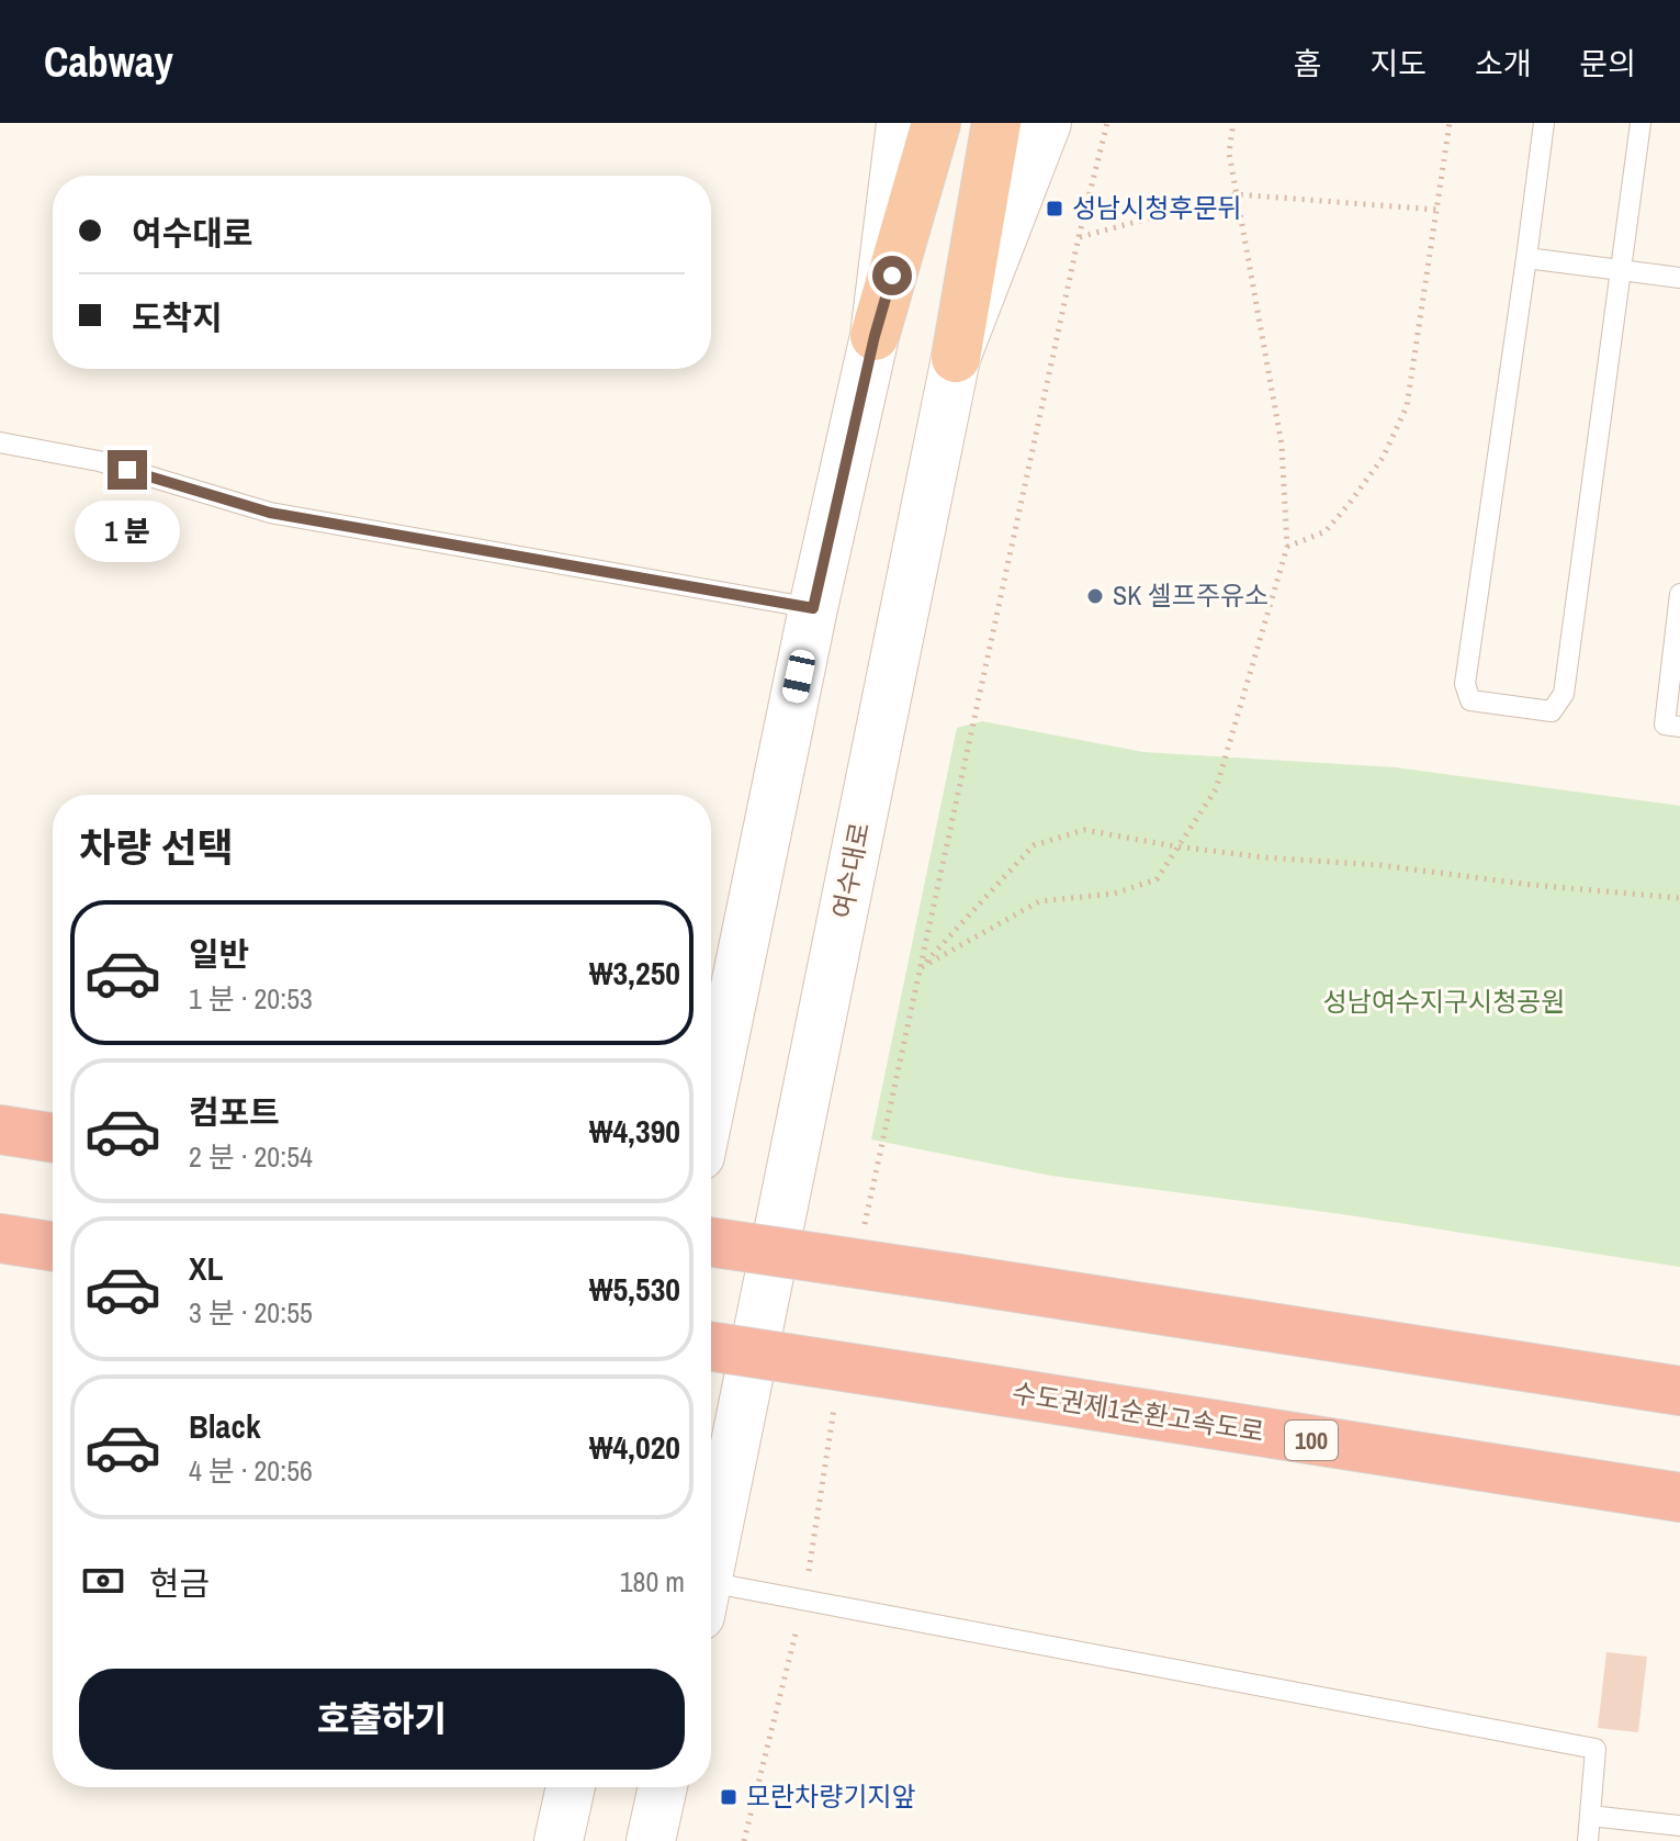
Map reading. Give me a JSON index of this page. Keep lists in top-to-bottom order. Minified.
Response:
{"streets":{"highway":["여수대로","수도권제1순환고속도로","100"]},"parks":["성남여수지구시청공원"],"places":{"transit":["성남시청후문뒤","모란차량기지앞"],"other":["SK 셀프주유소"]},"page":{"header":"Cabway","nav":["홈","지도","소개","문의"],"banner":["여수대로","도착지"],"bubble":"1 분","heading":"차량 선택","list":[{"name":"일반","note":"1 분 · 20:53","value":"₩3,250"},{"name":"컴포트","note":"2 분 · 20:54","value":"₩4,390"},{"name":"XL","note":"3 분 · 20:55","value":"₩5,530"},{"name":"Black","note":"4 분 · 20:56","value":"₩4,020"}],"pay":["현금","180 m"],"buttons":"호출하기"}}
